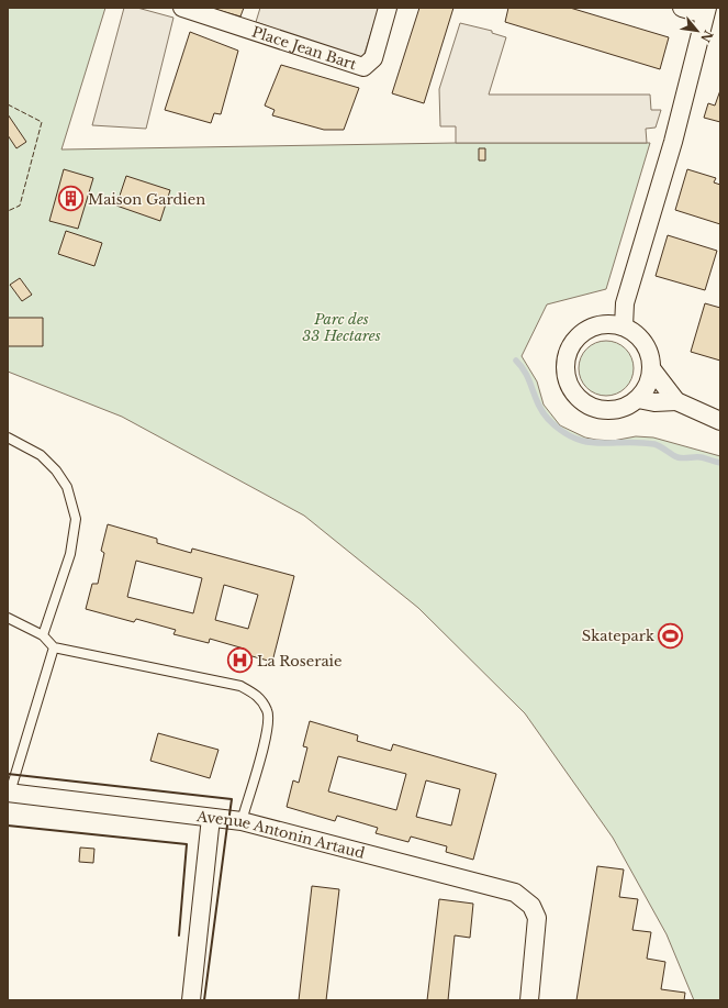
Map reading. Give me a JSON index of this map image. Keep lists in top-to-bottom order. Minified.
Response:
{"streets":{"street":["Place Jean Bart","Avenue Antonin Artaud"]},"parks":["Parc des 33 Hectares"],"places":{"building":["Maison Gardien"],"sports":["Skatepark"],"hospital":["La Roseraie"]},"north":"bottom right"}
